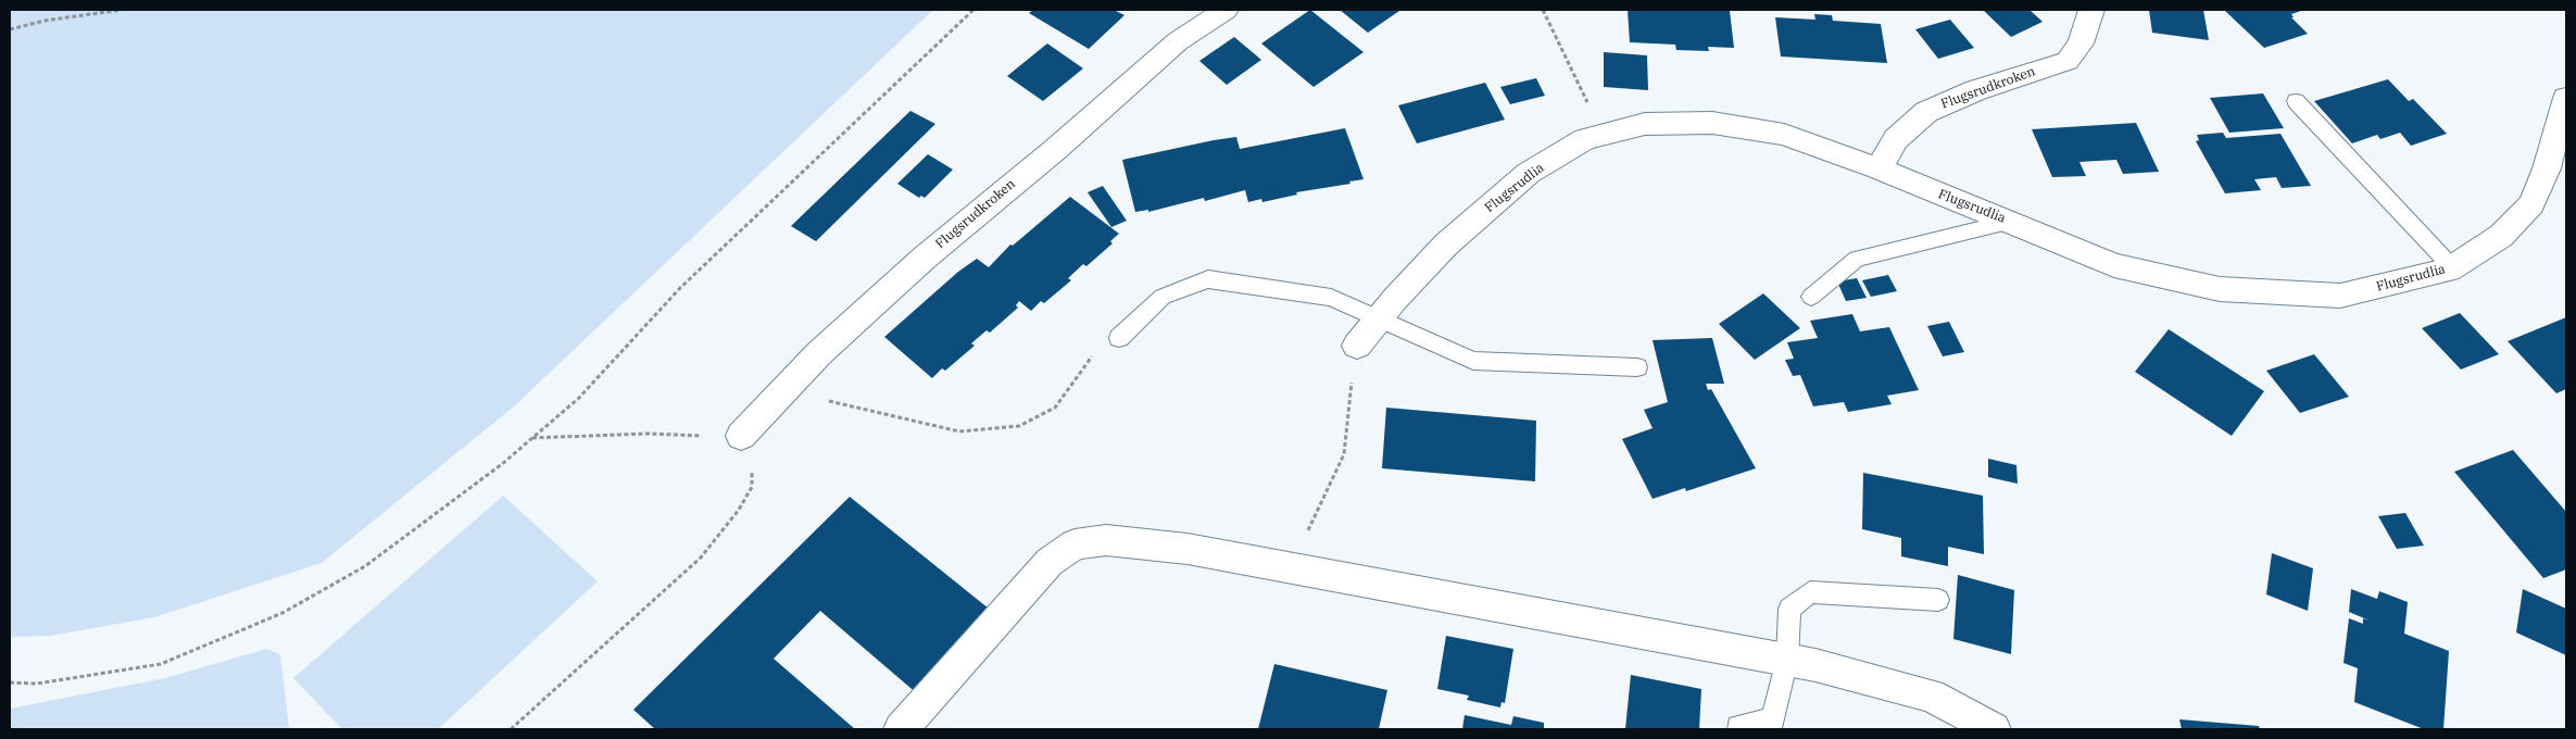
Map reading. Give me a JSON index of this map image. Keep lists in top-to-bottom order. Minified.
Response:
{"streets":{"street":["Flugsrudkroken","Flugsrudlia"]},"crossings":[["Flugsrudkroken","Flugsrudlia"]]}
